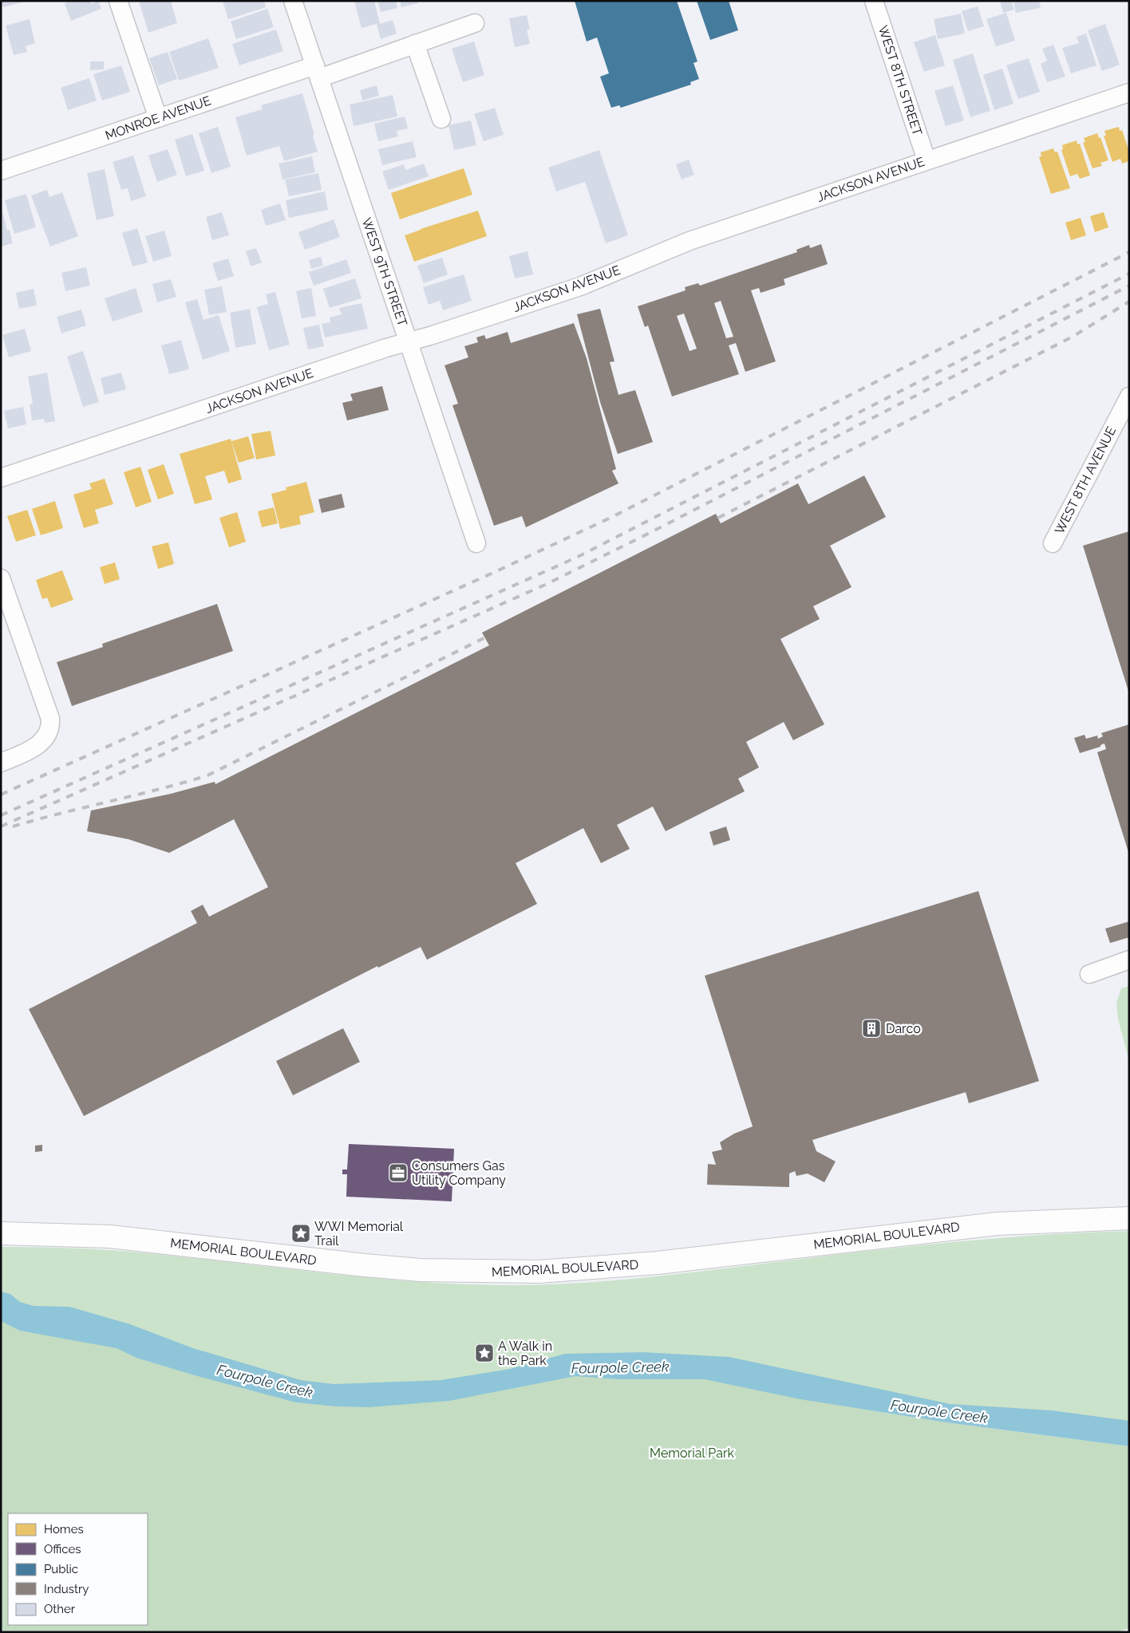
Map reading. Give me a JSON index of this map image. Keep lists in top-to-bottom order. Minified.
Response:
{"streets":{"street":["WEST 8TH STREET","MONROE AVENUE","JACKSON AVENUE","WEST 9TH STREET","WEST 8TH AVENUE","MEMORIAL BOULEVARD"]},"crossings":[["WEST 8TH STREET","JACKSON AVENUE"],["MONROE AVENUE","WEST 9TH STREET"],["JACKSON AVENUE","WEST 9TH STREET"]],"water":["Fourpole Creek"],"parks":["Memorial Park"],"places":{"building":["Darco"],"office":["Consumers Gas Utility Company"],"place":["WWI Memorial Trail","A Walk in the Park"]},"legend":["Homes","Offices","Public","Industry","Other"]}
